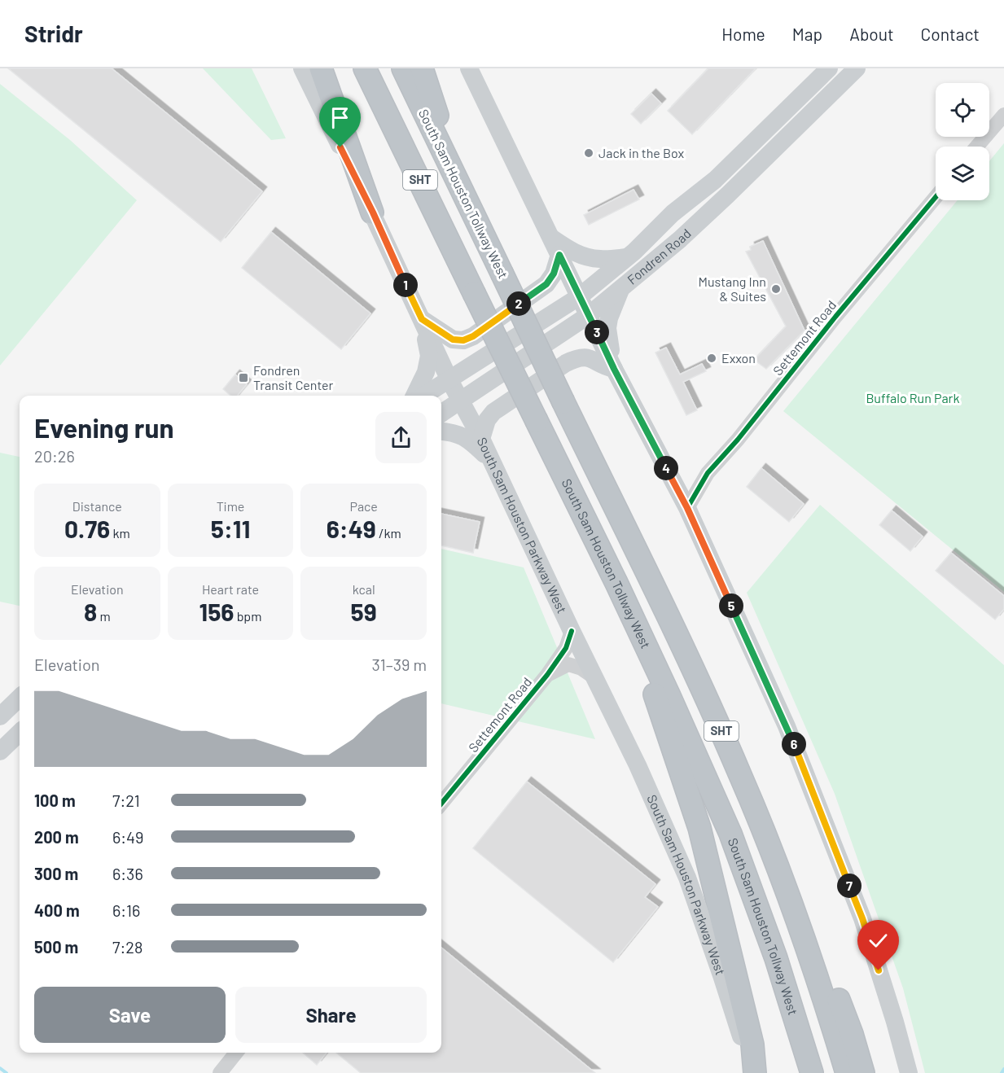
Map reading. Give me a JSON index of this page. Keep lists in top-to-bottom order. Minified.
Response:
{"streets":{"highway":["SHT","South Sam Houston Tollway West"],"main road":["Fondren Road","South Sam Houston Parkway West"],"street":["Settemont Road"]},"crossings":[["Fondren Road","South Sam Houston Parkway West"],["Settemont Road","South Sam Houston Parkway West"]],"parks":["Buffalo Run Park"],"places":{"other":["Jack in the Box","Mustang Inn & Suites","Exxon"],"transit":["Fondren Transit Center"]},"page":{"header":"Stridr","nav":["Home","Map","About","Contact"],"pins":["1","2","3","4","5","6","7"],"heading":["Evening run","20:26"],"stats":[["Distance","0.76 km"],["Time","5:11"],["Pace","6:49 /km"],["Elevation","8 m"],["Heart rate","156 bpm"],["kcal","59"]],"chart":["Elevation","31–39 m"],"list":[{"name":"100 m","note":"7:21"},{"name":"200 m","note":"6:49"},{"name":"300 m","note":"6:36"},{"name":"400 m","note":"6:16"},{"name":"500 m","note":"7:28"}],"buttons":["Save","Share"]}}
